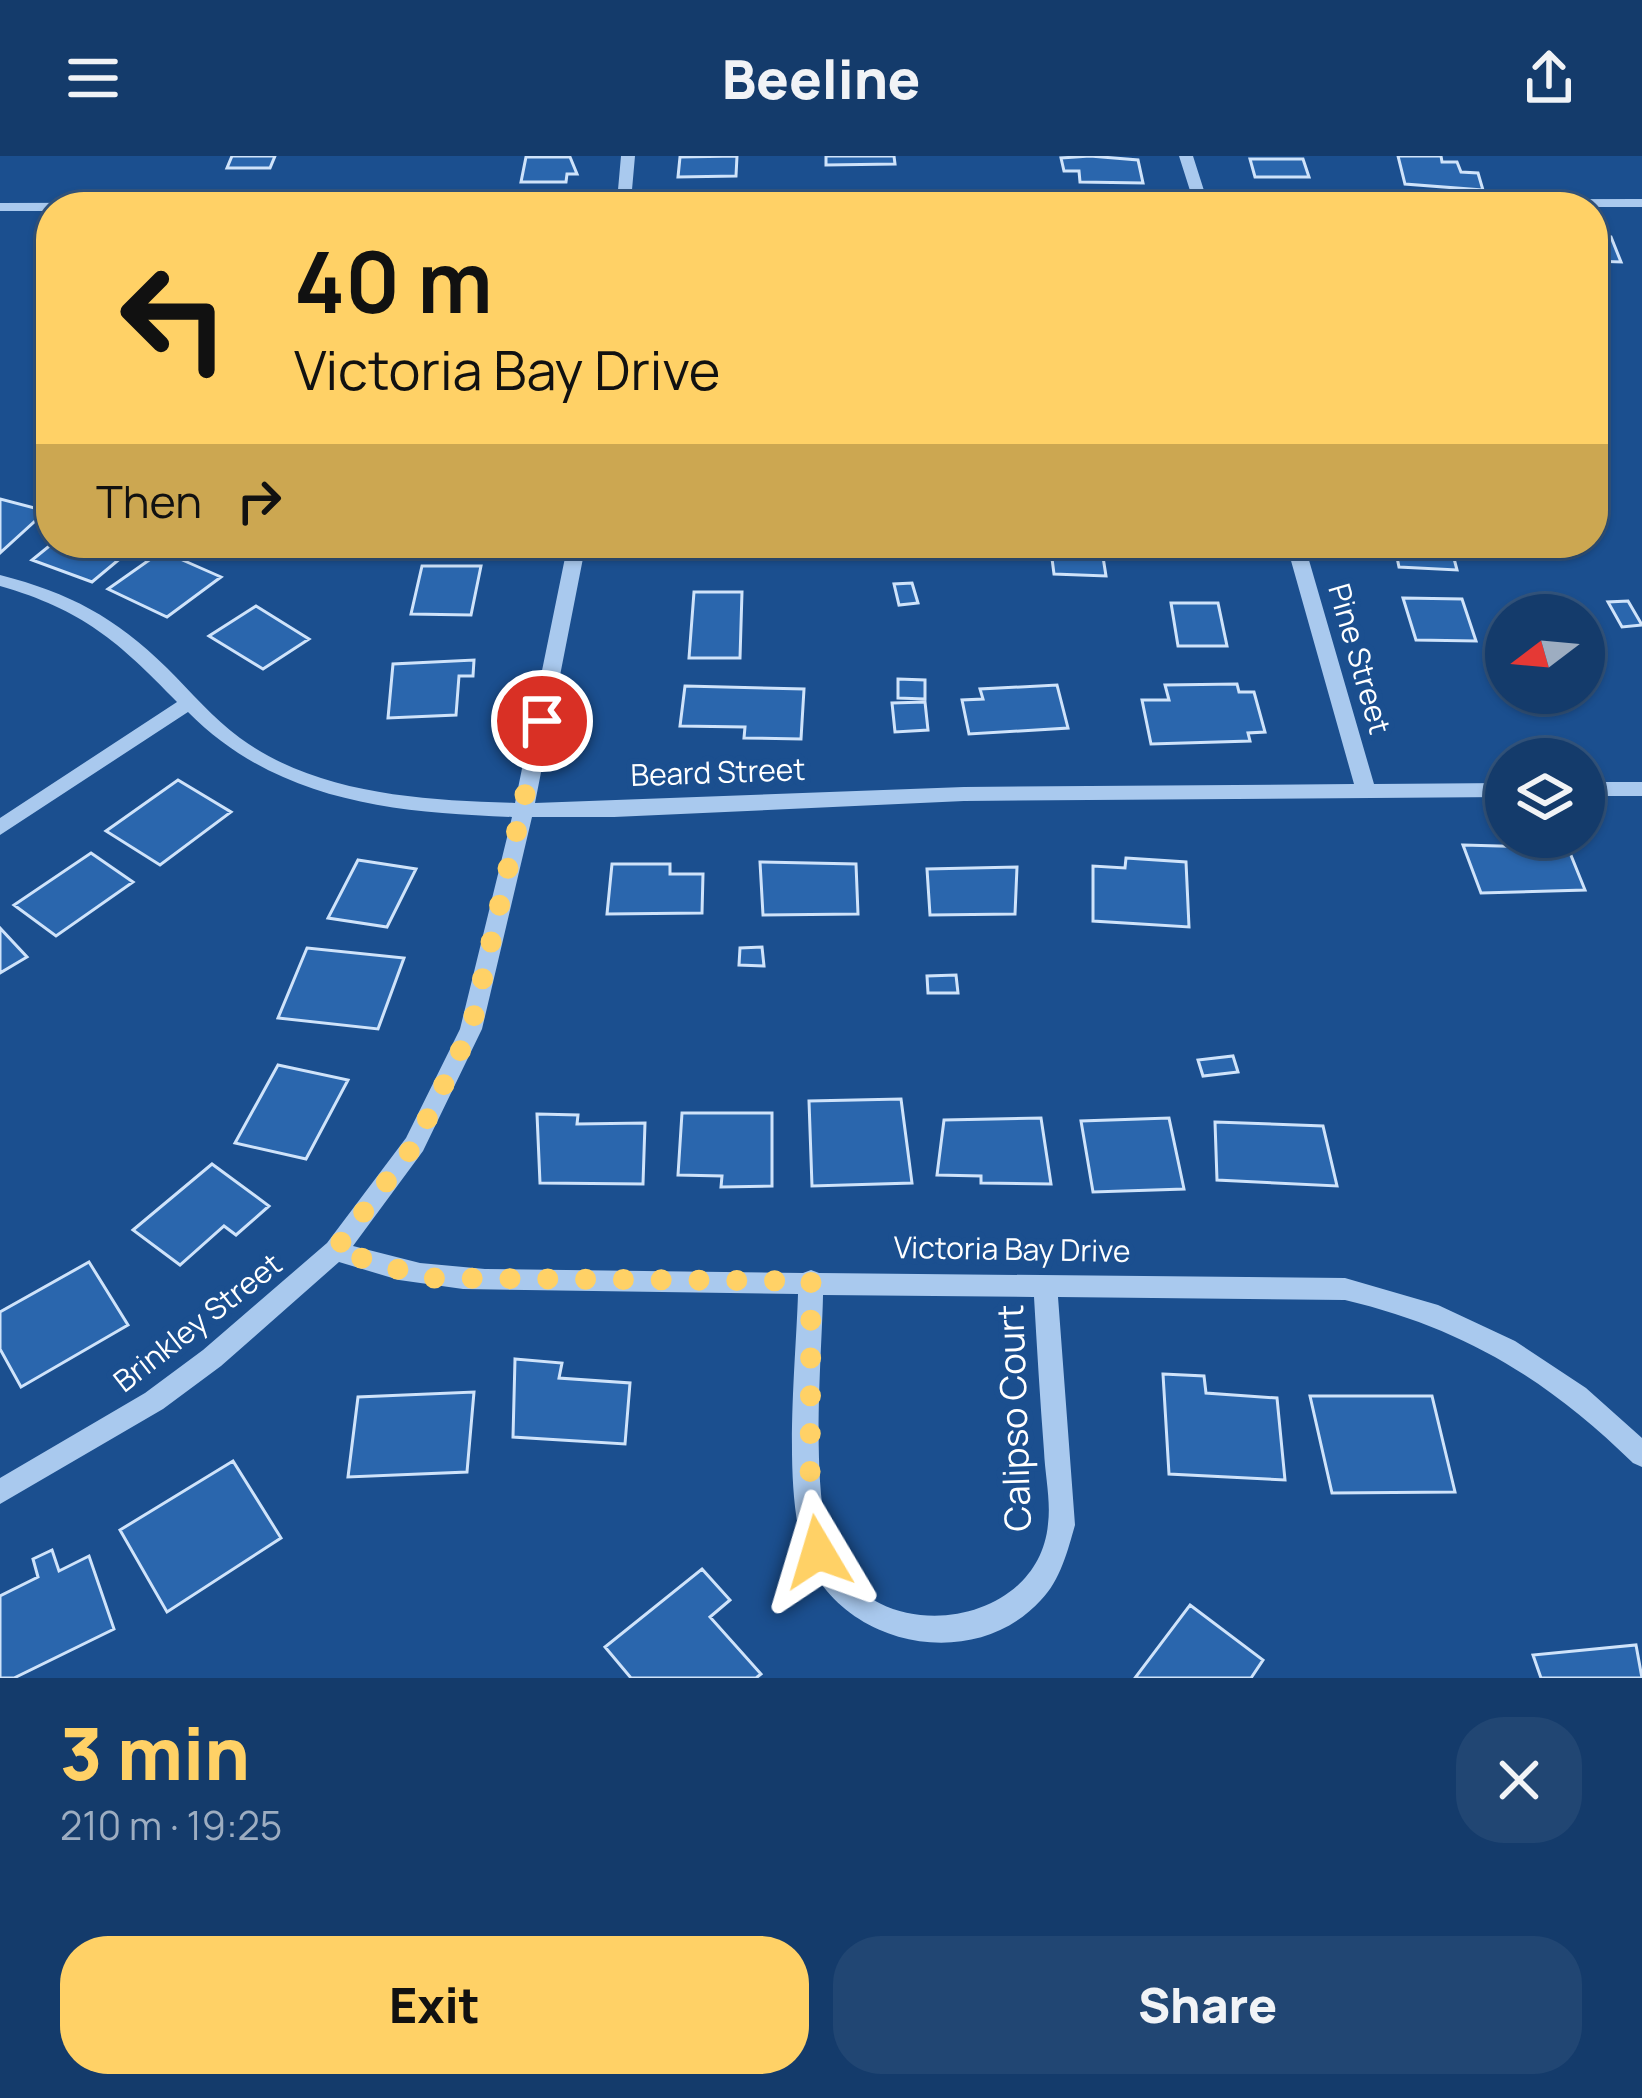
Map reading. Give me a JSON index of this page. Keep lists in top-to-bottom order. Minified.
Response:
{"streets":{"street":["Pine Street","Beard Street","Victoria Bay Drive","Brinkley Street","Calipso Court"]},"crossings":[["Pine Street","Beard Street"],["Beard Street","Brinkley Street"],["Victoria Bay Drive","Brinkley Street"],["Victoria Bay Drive","Calipso Court"]],"north":"left","page":{"header":"Beeline","turn":["40 m","Victoria Bay Drive"],"then":"Then","heading":["3 min","210 m · 19:25"],"buttons":["Exit","Share"]}}
